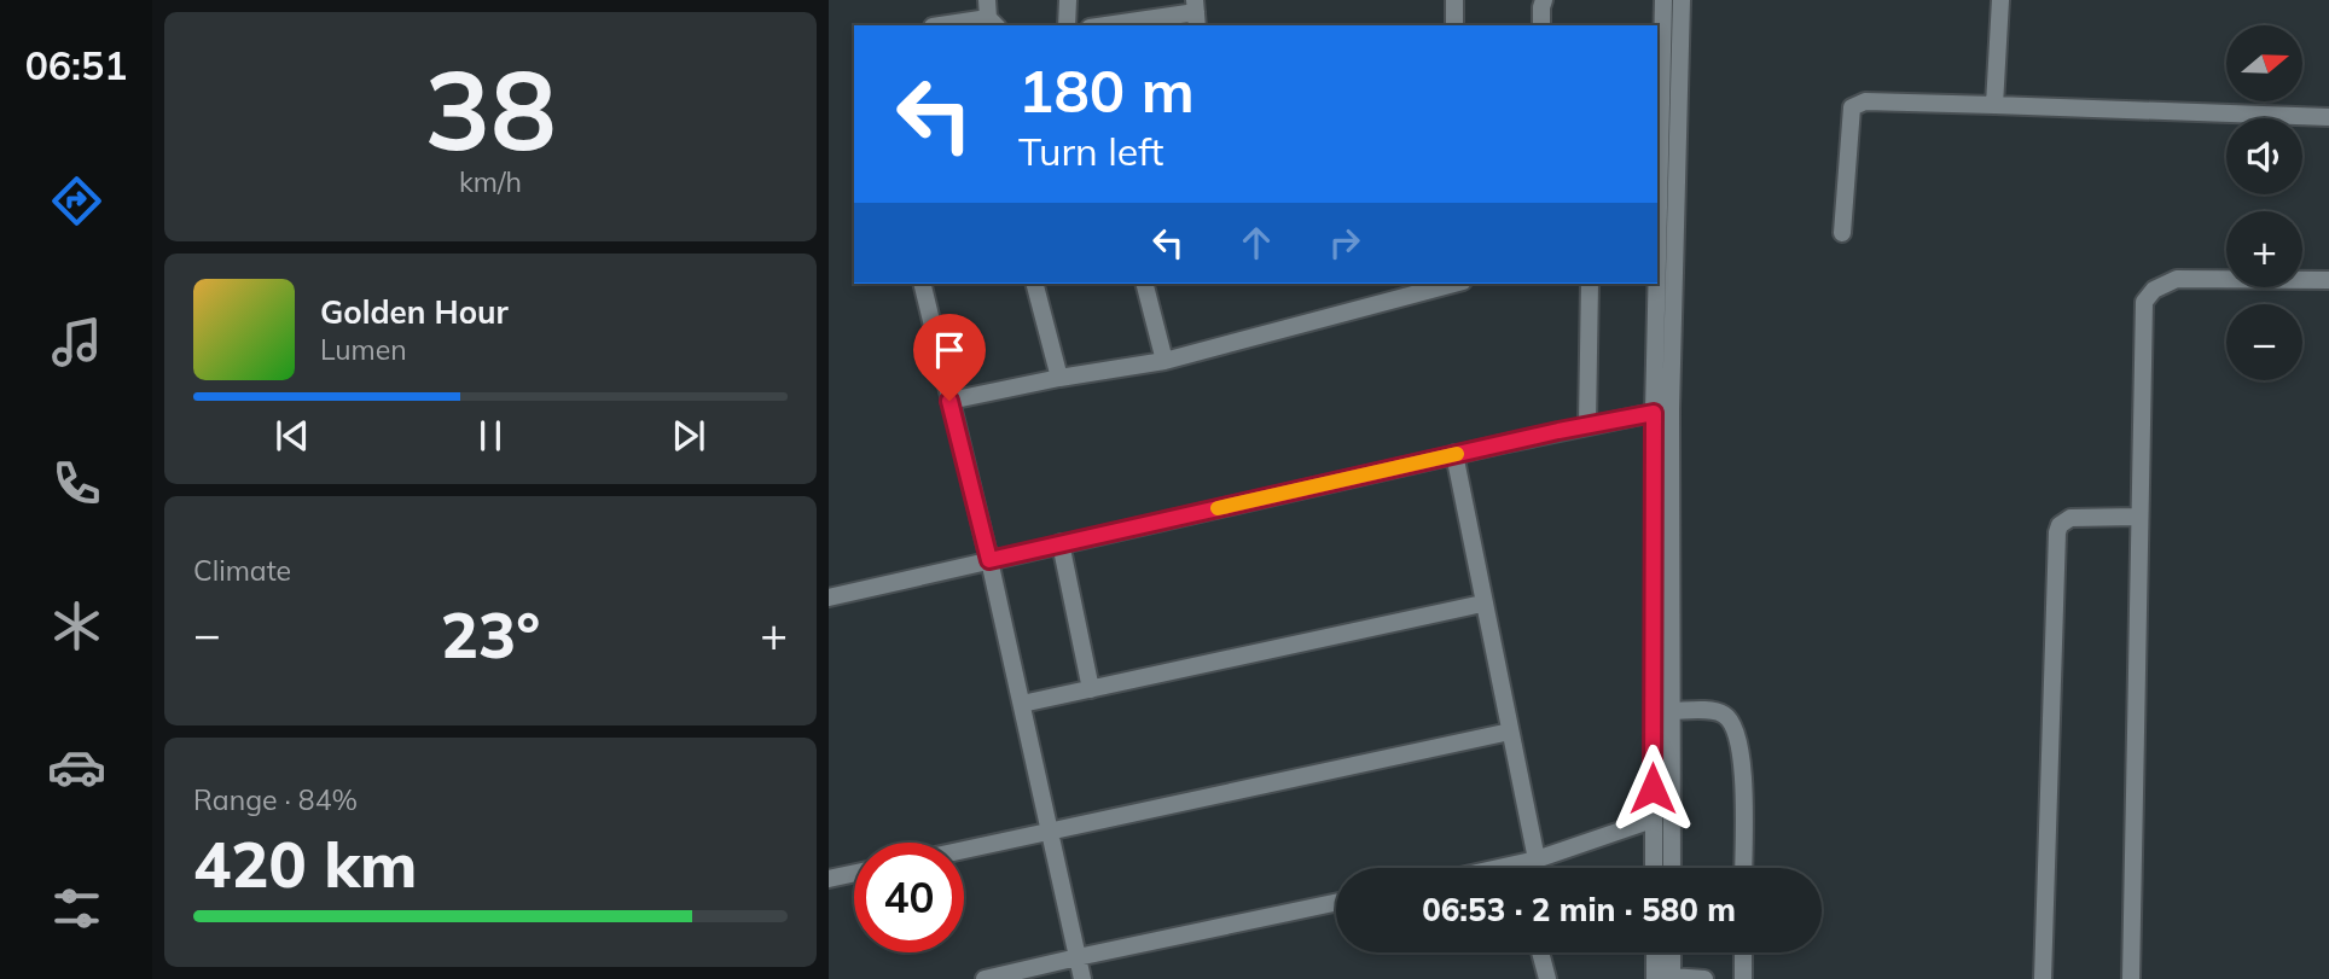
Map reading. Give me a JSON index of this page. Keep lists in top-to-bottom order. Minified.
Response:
{"north":"right","page":{"tabs":"06:51","tile":[["38","km/h"],"Climate",["Range · 84%","420 km"]],"map_buttons":["+","−"],"turn":["180 m","Turn left"],"song":["Golden Hour","Lumen"],"heat":["−","23°","+"],"limit":"40","trip":"06:53 · 2 min · 580 m"}}
